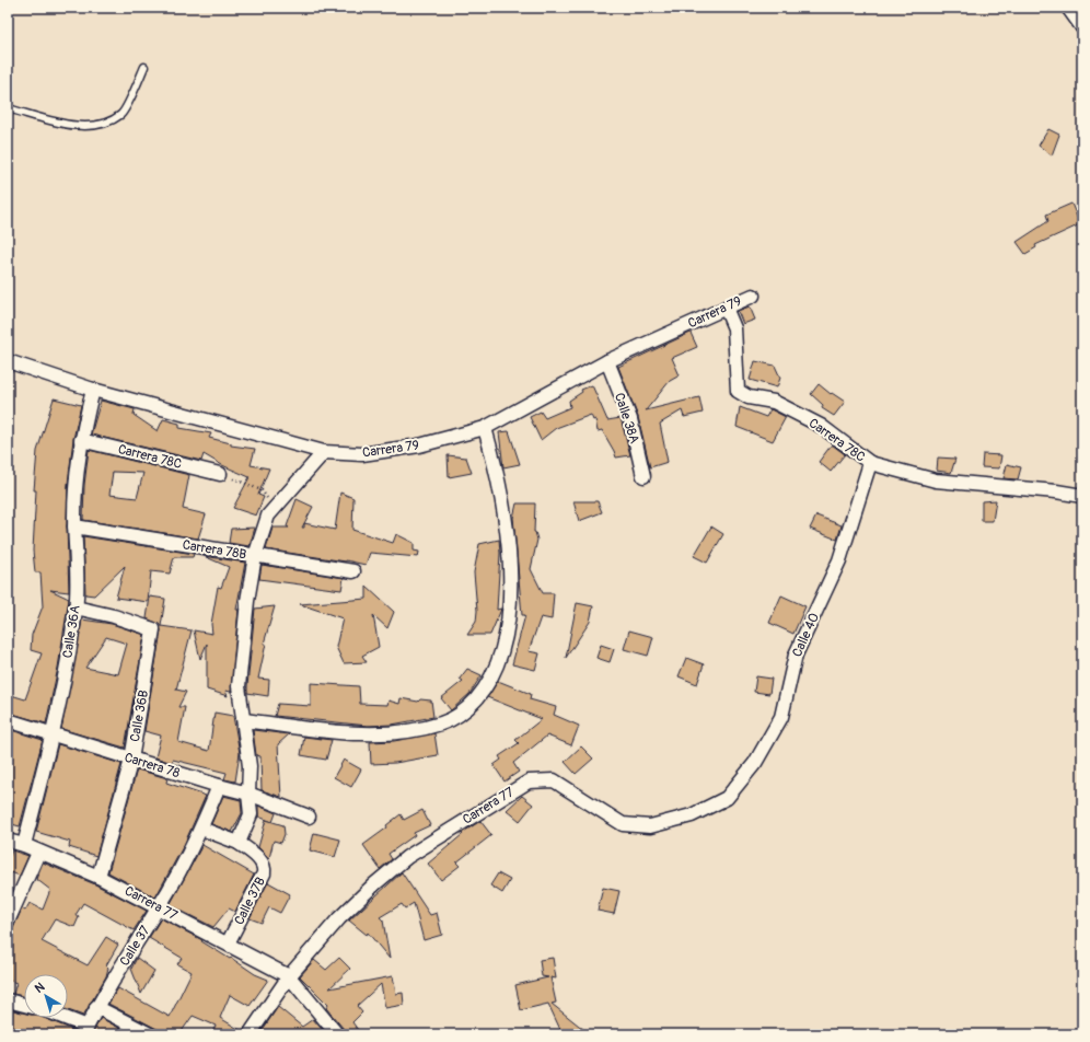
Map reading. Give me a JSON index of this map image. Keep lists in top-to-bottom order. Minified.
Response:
{"streets":{"street":["Carrera 79","Calle 38A","Carrera 78C","Carrera 78B","Calle 36A","Calle 40","Calle 36B","Carrera 78","Carrera 77","Calle 37B","Calle 37"]},"crossings":[["Carrera 79","Calle 38A"],["Carrera 79","Carrera 78C"],["Carrera 79","Calle 36A"],["Carrera 78C","Calle 36A"],["Carrera 78C","Calle 40"],["Carrera 78B","Calle 36A"],["Calle 36A","Calle 36B"],["Calle 36A","Carrera 78"],["Calle 36A","Carrera 77"],["Calle 40","Carrera 77"],["Calle 36B","Carrera 78"],["Calle 36B","Carrera 77"],["Carrera 78","Calle 37"],["Carrera 77","Calle 37B"],["Carrera 77","Calle 37"]],"north":"top left"}
